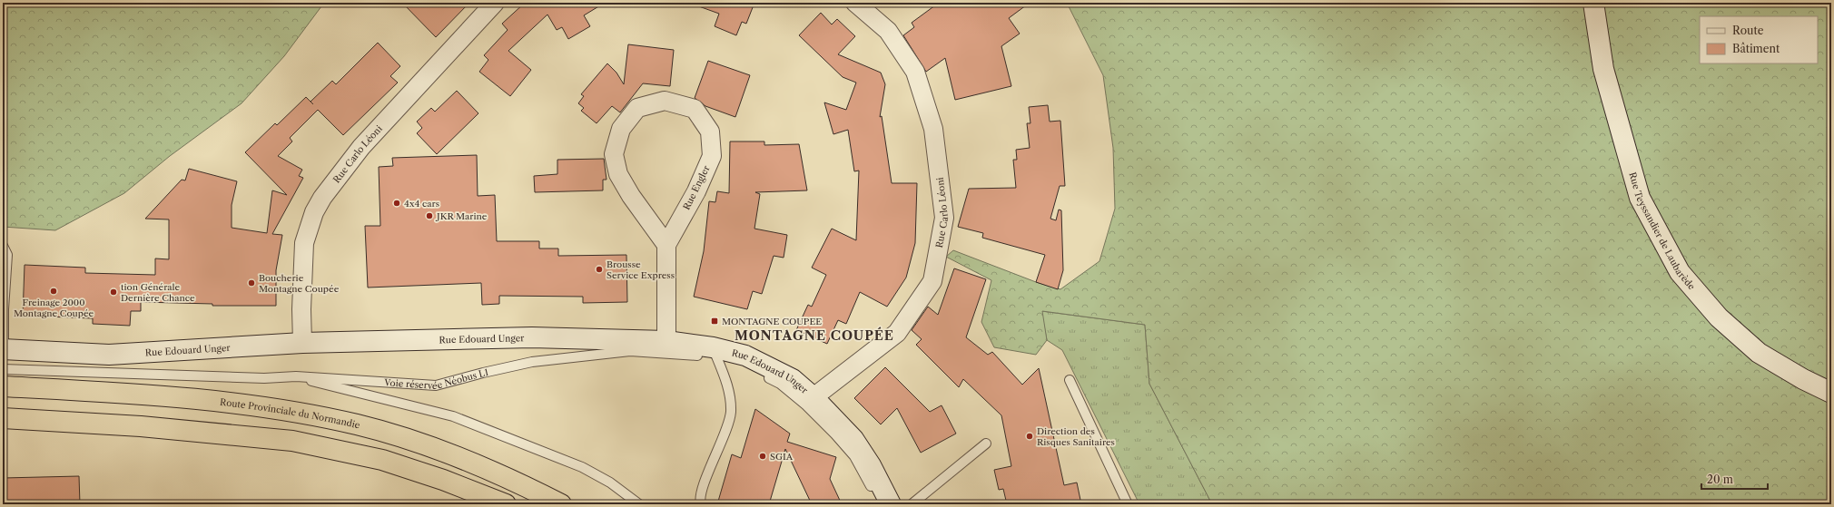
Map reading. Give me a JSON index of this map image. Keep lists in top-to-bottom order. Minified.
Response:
{"streets":{"highway":["Route Provinciale du Normandie"],"street":["Rue Carlo Léoni","Rue Engler","Rue Teyssandier de Laubarède","Rue Edouard Unger"],"lane":["Voie réservée Néobus L1"]},"crossings":[["Rue Carlo Léoni","Rue Edouard Unger"],["Rue Engler","Rue Edouard Unger"],["Rue Edouard Unger","Voie réservée Néobus L1"]],"districts":["MONTAGNE COUPÉE"],"places":{"other":["4x4 cars","JKR Marine","Brousse Service Express","Boucherie Montagne Coupée","Freinage 2000 Montagne Coupée","tion Générale Dernière Chance","Direction des Risques Sanitaires","SGIA"],"transit":["MONTAGNE COUPEE"]},"legend":["Route","Bâtiment"],"scale_bar":"20 m"}
